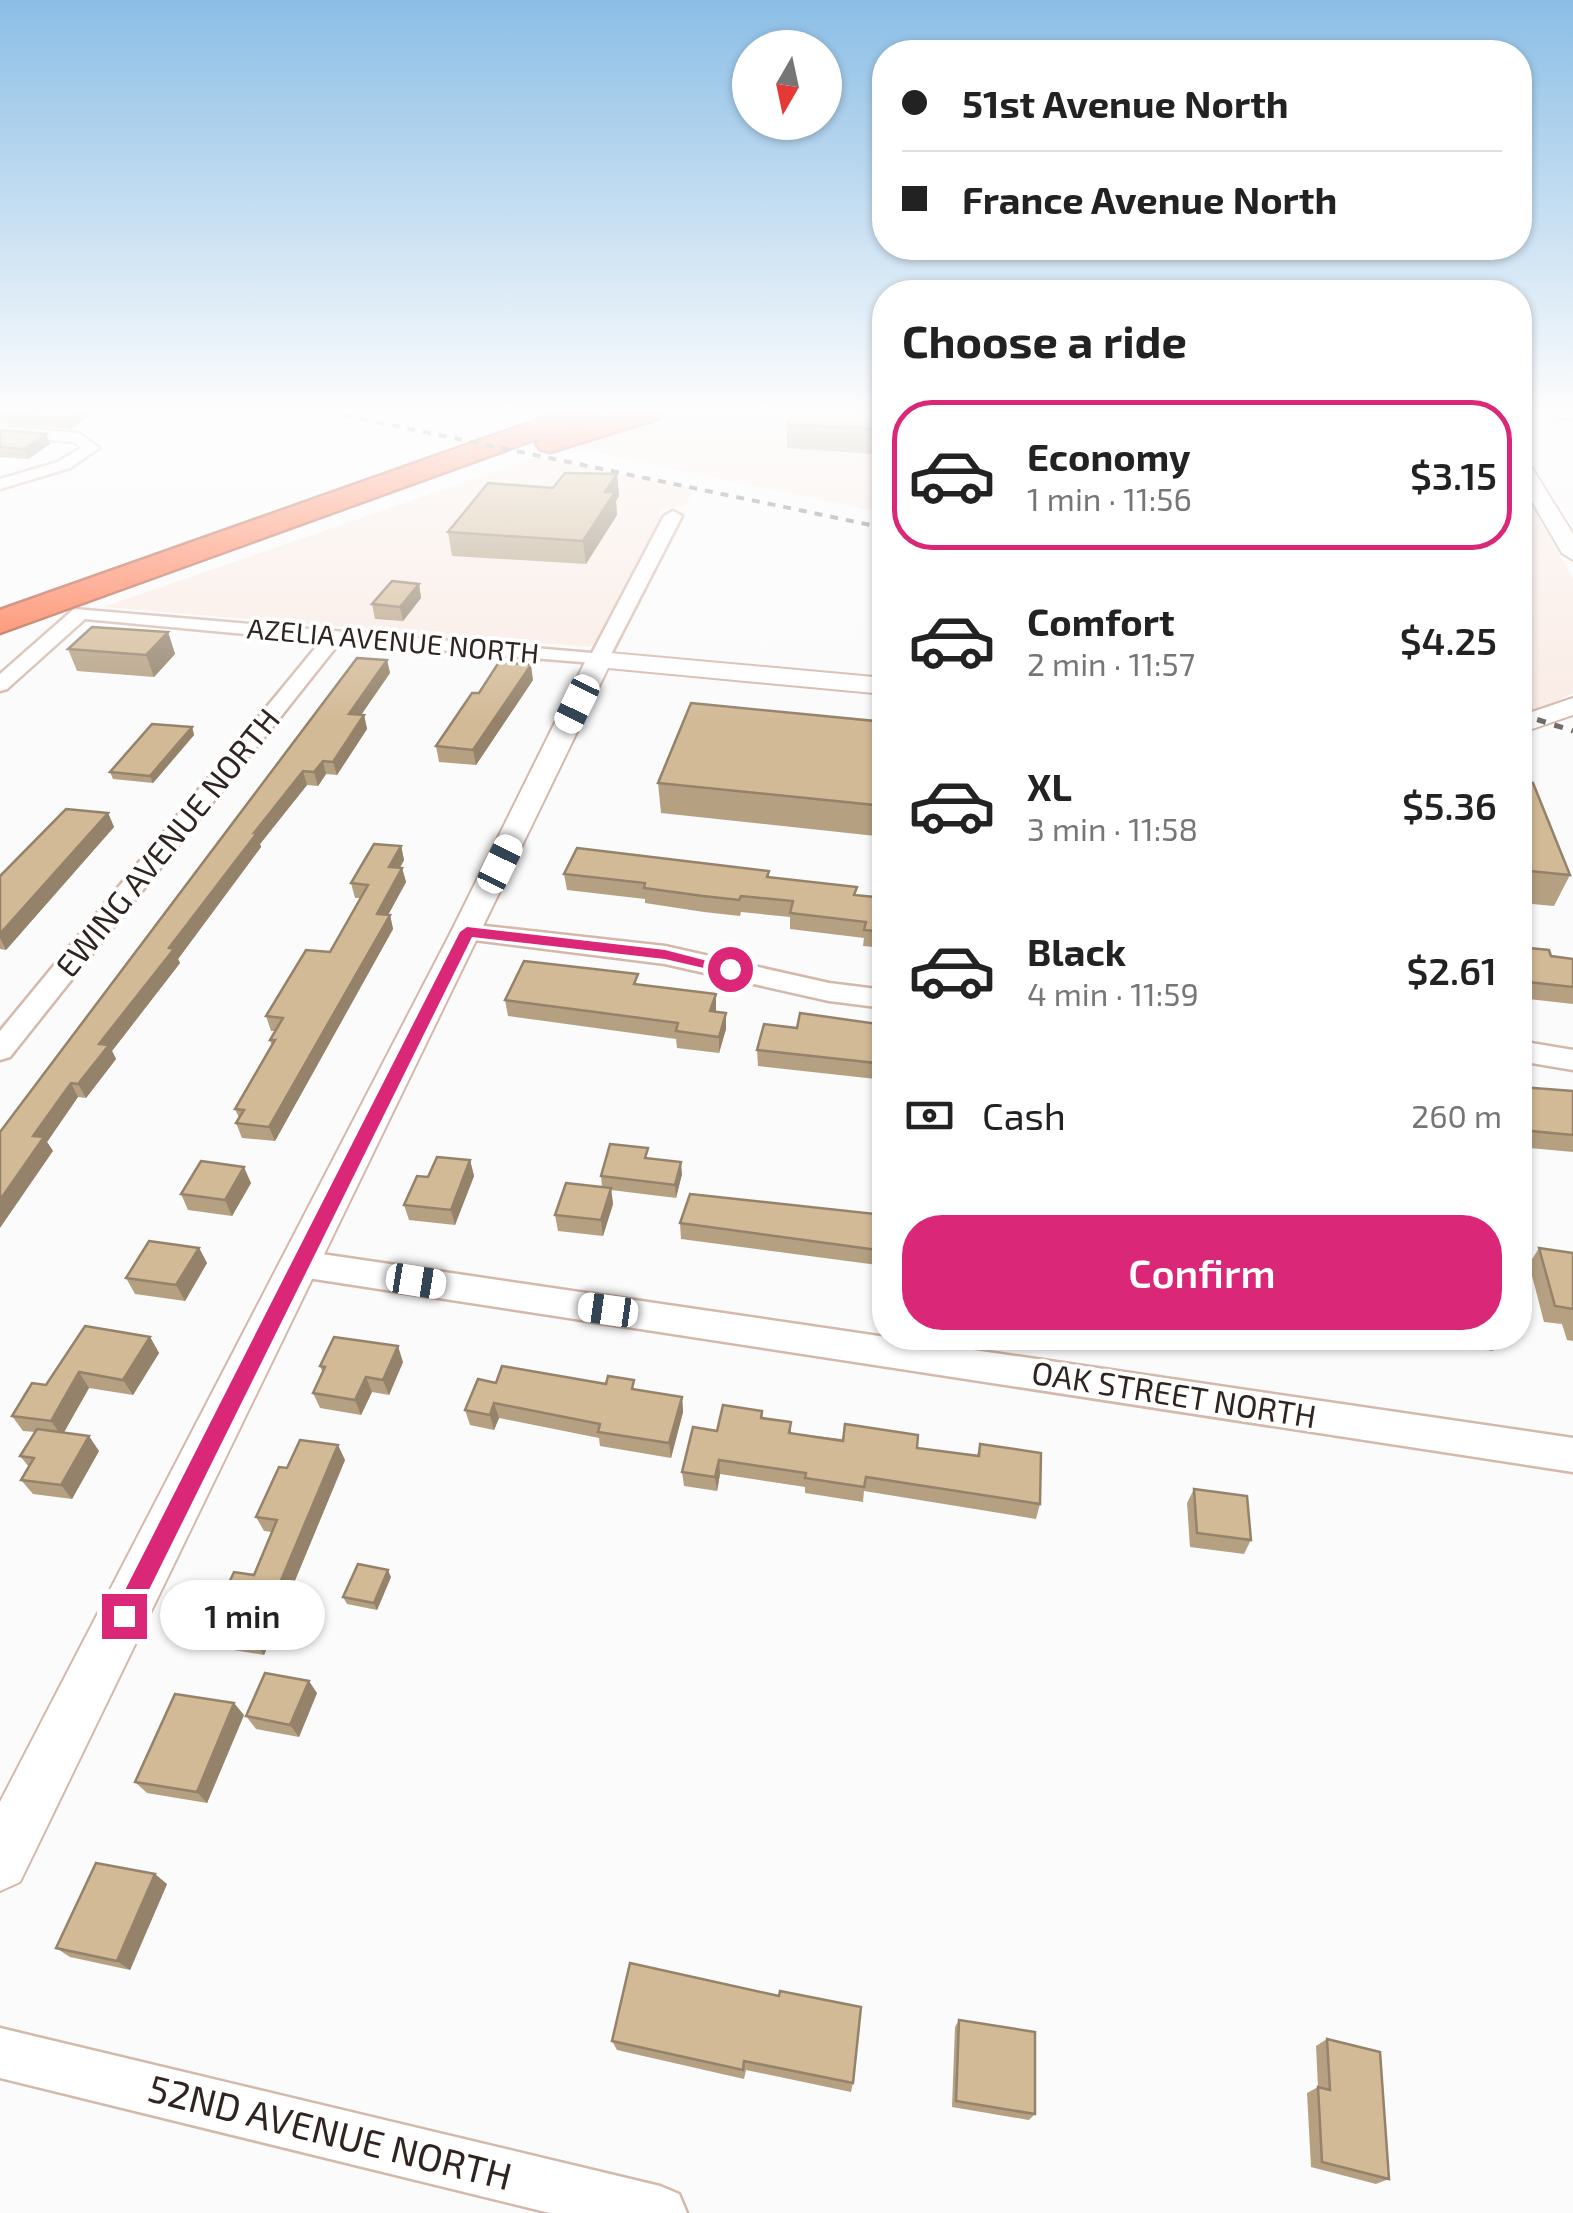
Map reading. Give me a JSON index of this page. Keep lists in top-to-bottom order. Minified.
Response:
{"streets":{"street":["AZELIA AVENUE NORTH","EWING AVENUE NORTH","OAK STREET NORTH","52ND AVENUE NORTH"]},"crossings":[["AZELIA AVENUE NORTH","EWING AVENUE NORTH"]],"north":"bottom","page":{"banner":["51st Avenue North","France Avenue North"],"heading":"Choose a ride","list":[{"name":"Economy","note":"1 min · 11:56","value":"$3.15"},{"name":"Comfort","note":"2 min · 11:57","value":"$4.25"},{"name":"XL","note":"3 min · 11:58","value":"$5.36"},{"name":"Black","note":"4 min · 11:59","value":"$2.61"}],"pay":["Cash","260 m"],"buttons":"Confirm","bubble":"1 min"}}
